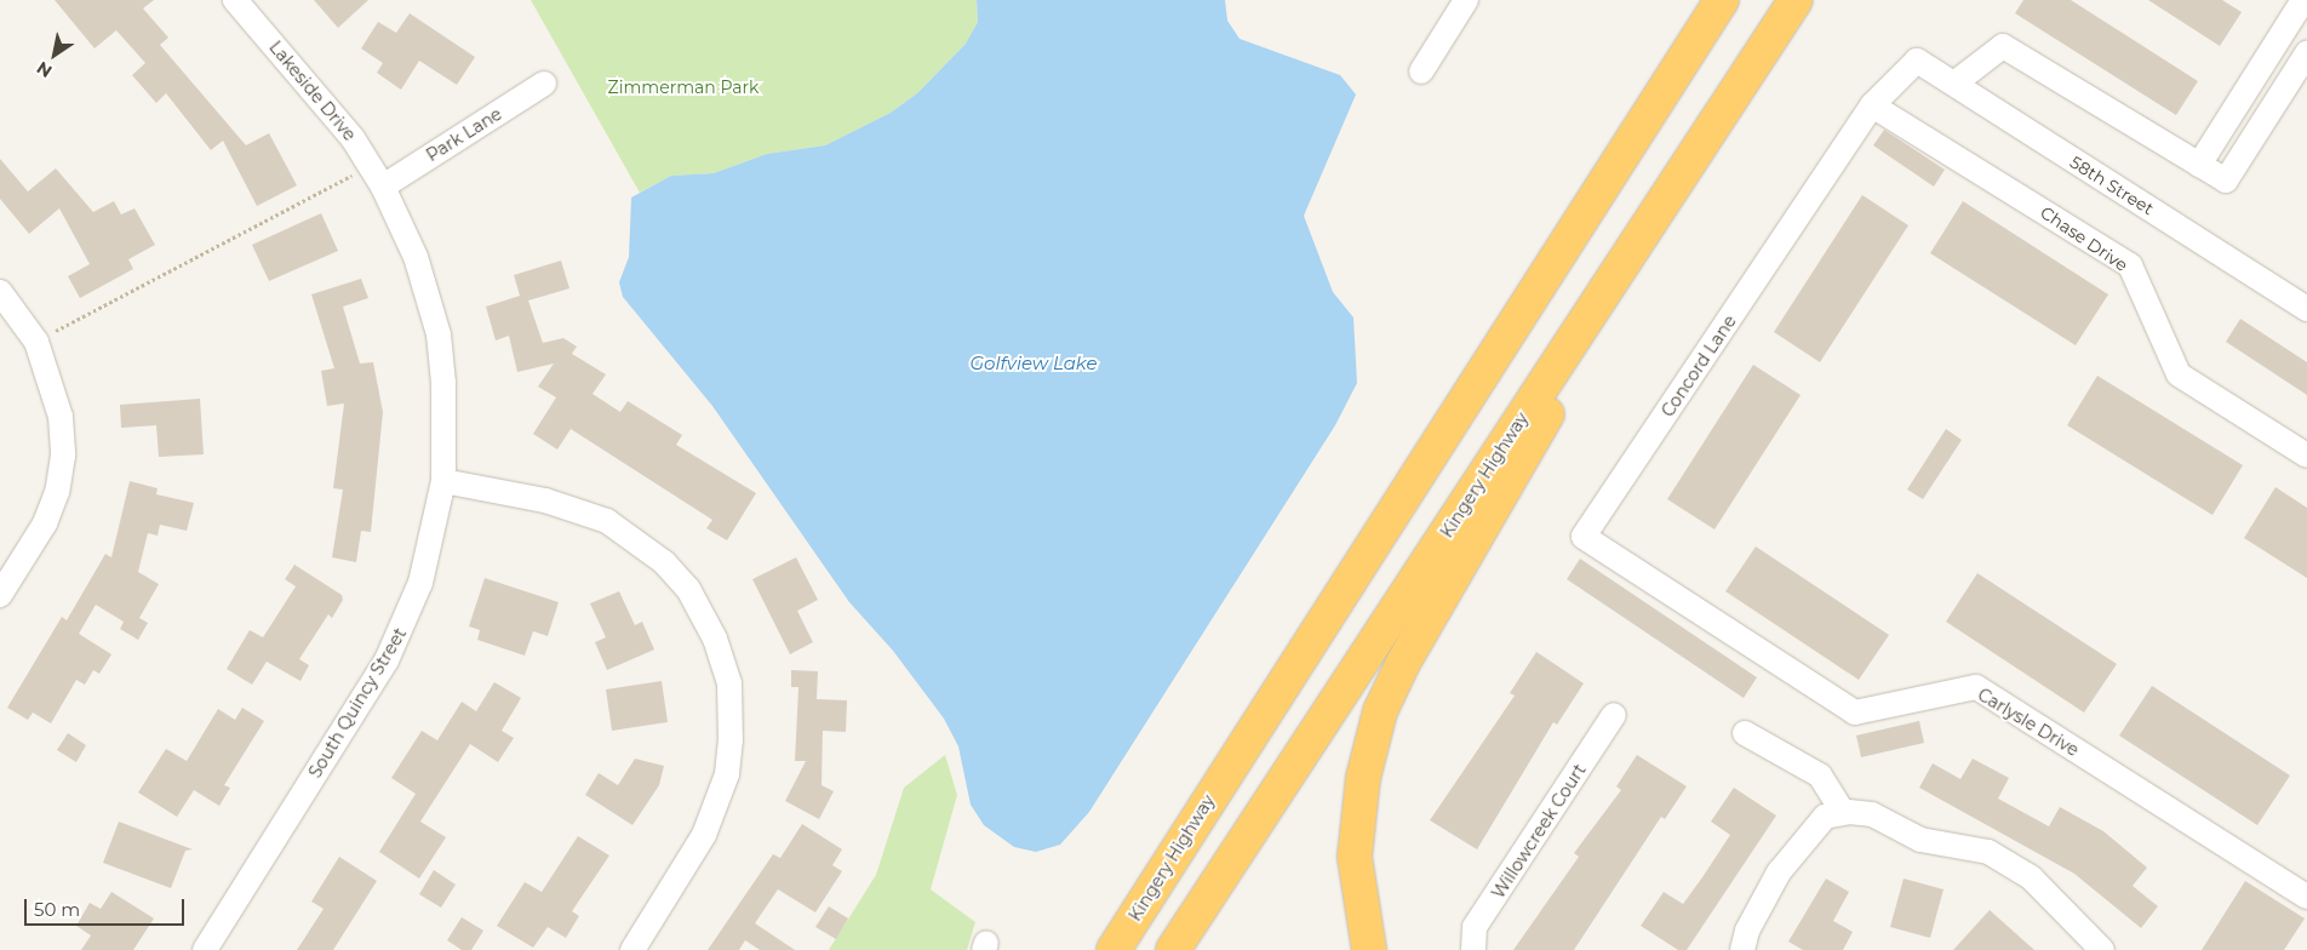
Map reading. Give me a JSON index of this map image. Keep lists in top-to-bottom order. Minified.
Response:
{"streets":{"highway":["Kingery Highway"],"street":["Lakeside Drive","Park Lane","58th Street","Chase Drive","Concord Lane","South Quincy Street","Carlysle Drive","Willowcreek Court"]},"crossings":[["Lakeside Drive","Park Lane"],["Lakeside Drive","South Quincy Street"],["Park Lane","South Quincy Street"],["58th Street","Chase Drive"],["58th Street","Concord Lane"],["Chase Drive","Concord Lane"],["Concord Lane","Carlysle Drive"]],"water":["Golfview Lake"],"parks":["Zimmerman Park"],"scale_bar":"50 m","north":"bottom left"}
